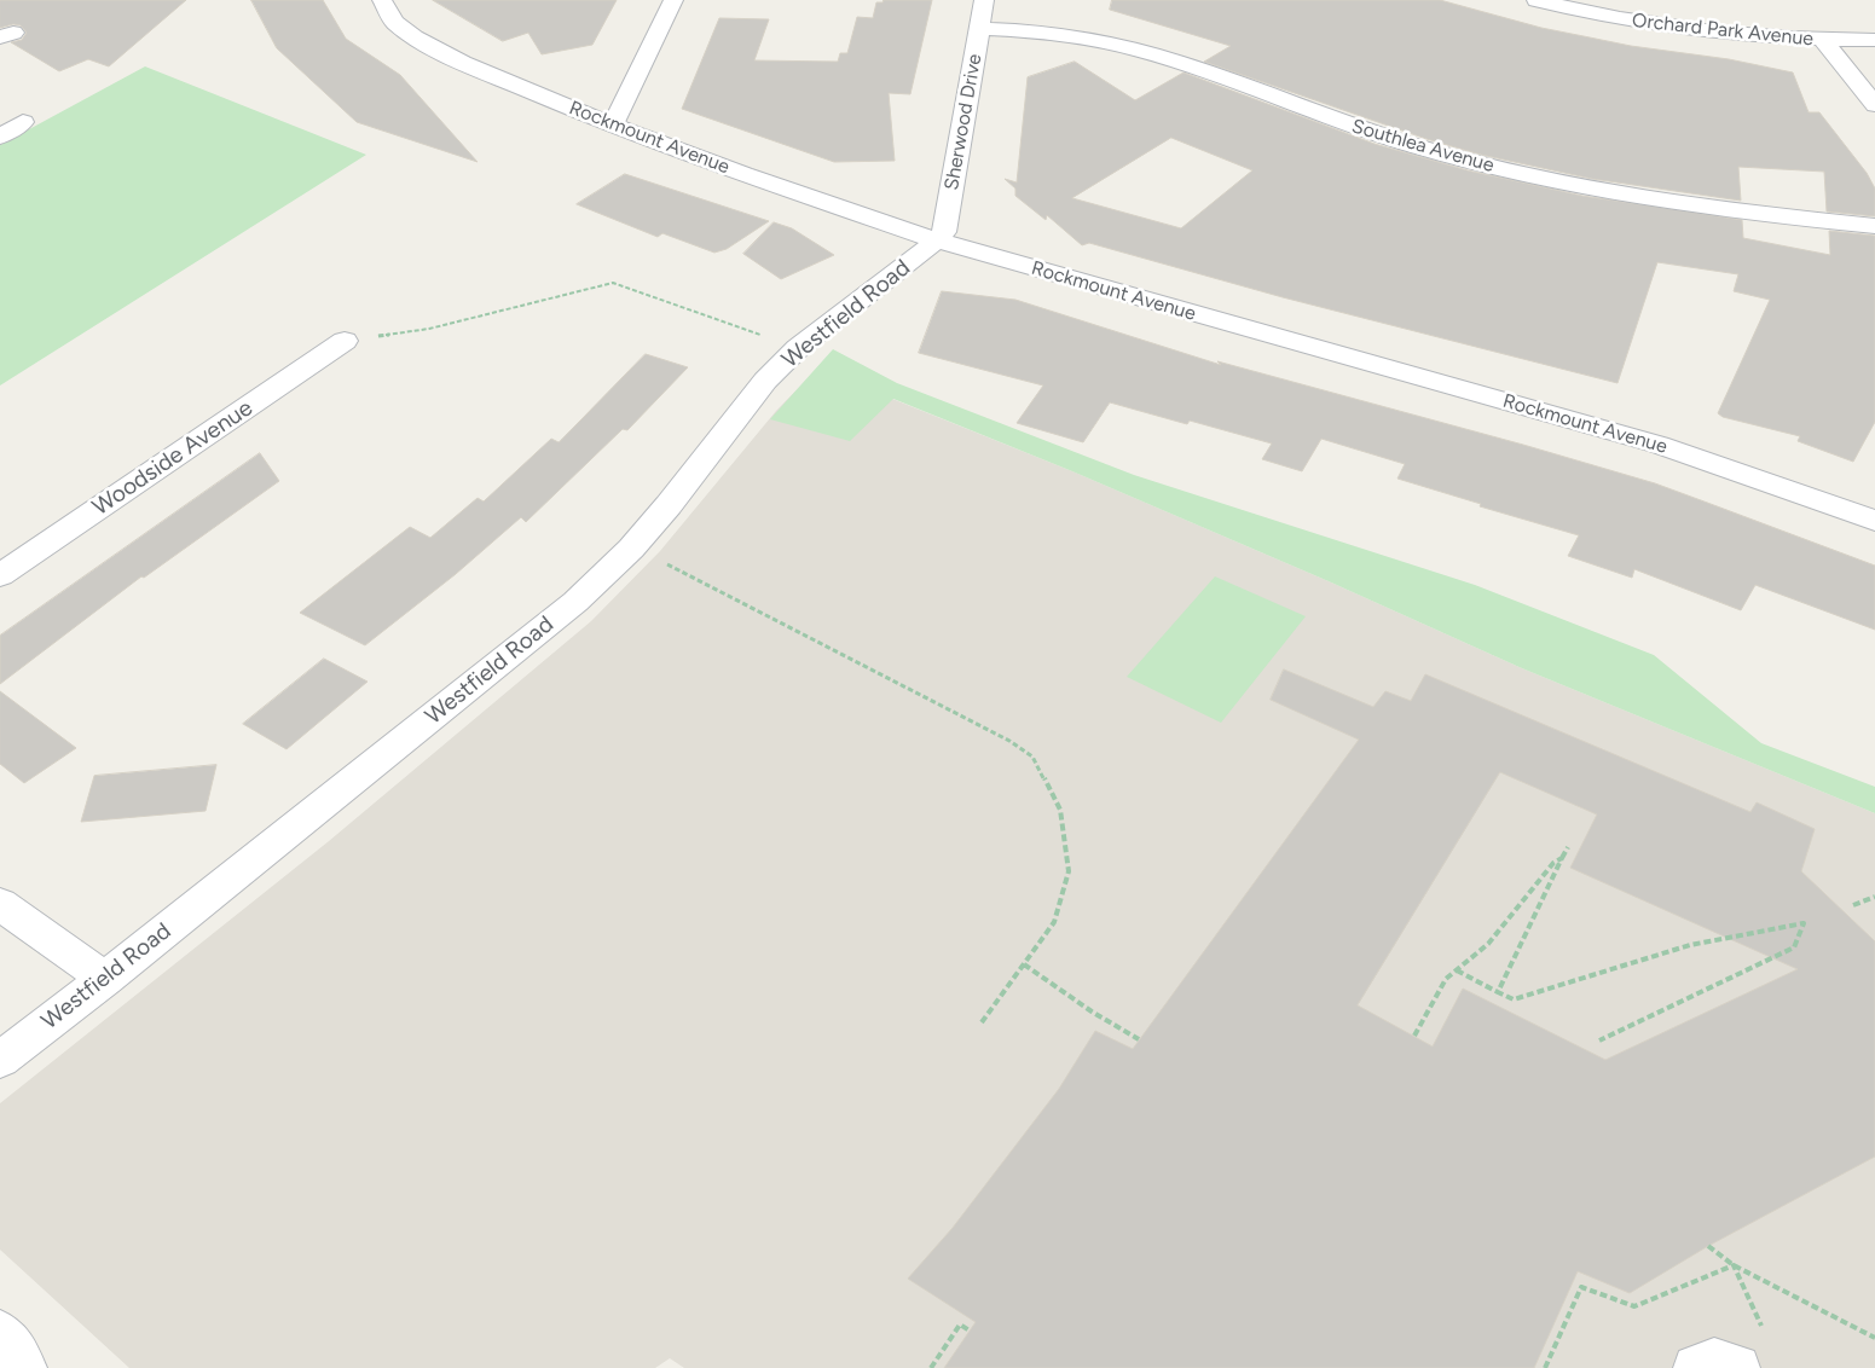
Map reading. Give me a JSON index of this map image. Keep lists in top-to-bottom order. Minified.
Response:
{"streets":{"street":["Orchard Park Avenue","Sherwood Drive","Rockmount Avenue","Southlea Avenue","Westfield Road","Woodside Avenue"]},"crossings":[["Sherwood Drive","Rockmount Avenue"],["Sherwood Drive","Southlea Avenue"],["Sherwood Drive","Westfield Road"],["Rockmount Avenue","Westfield Road"]]}
